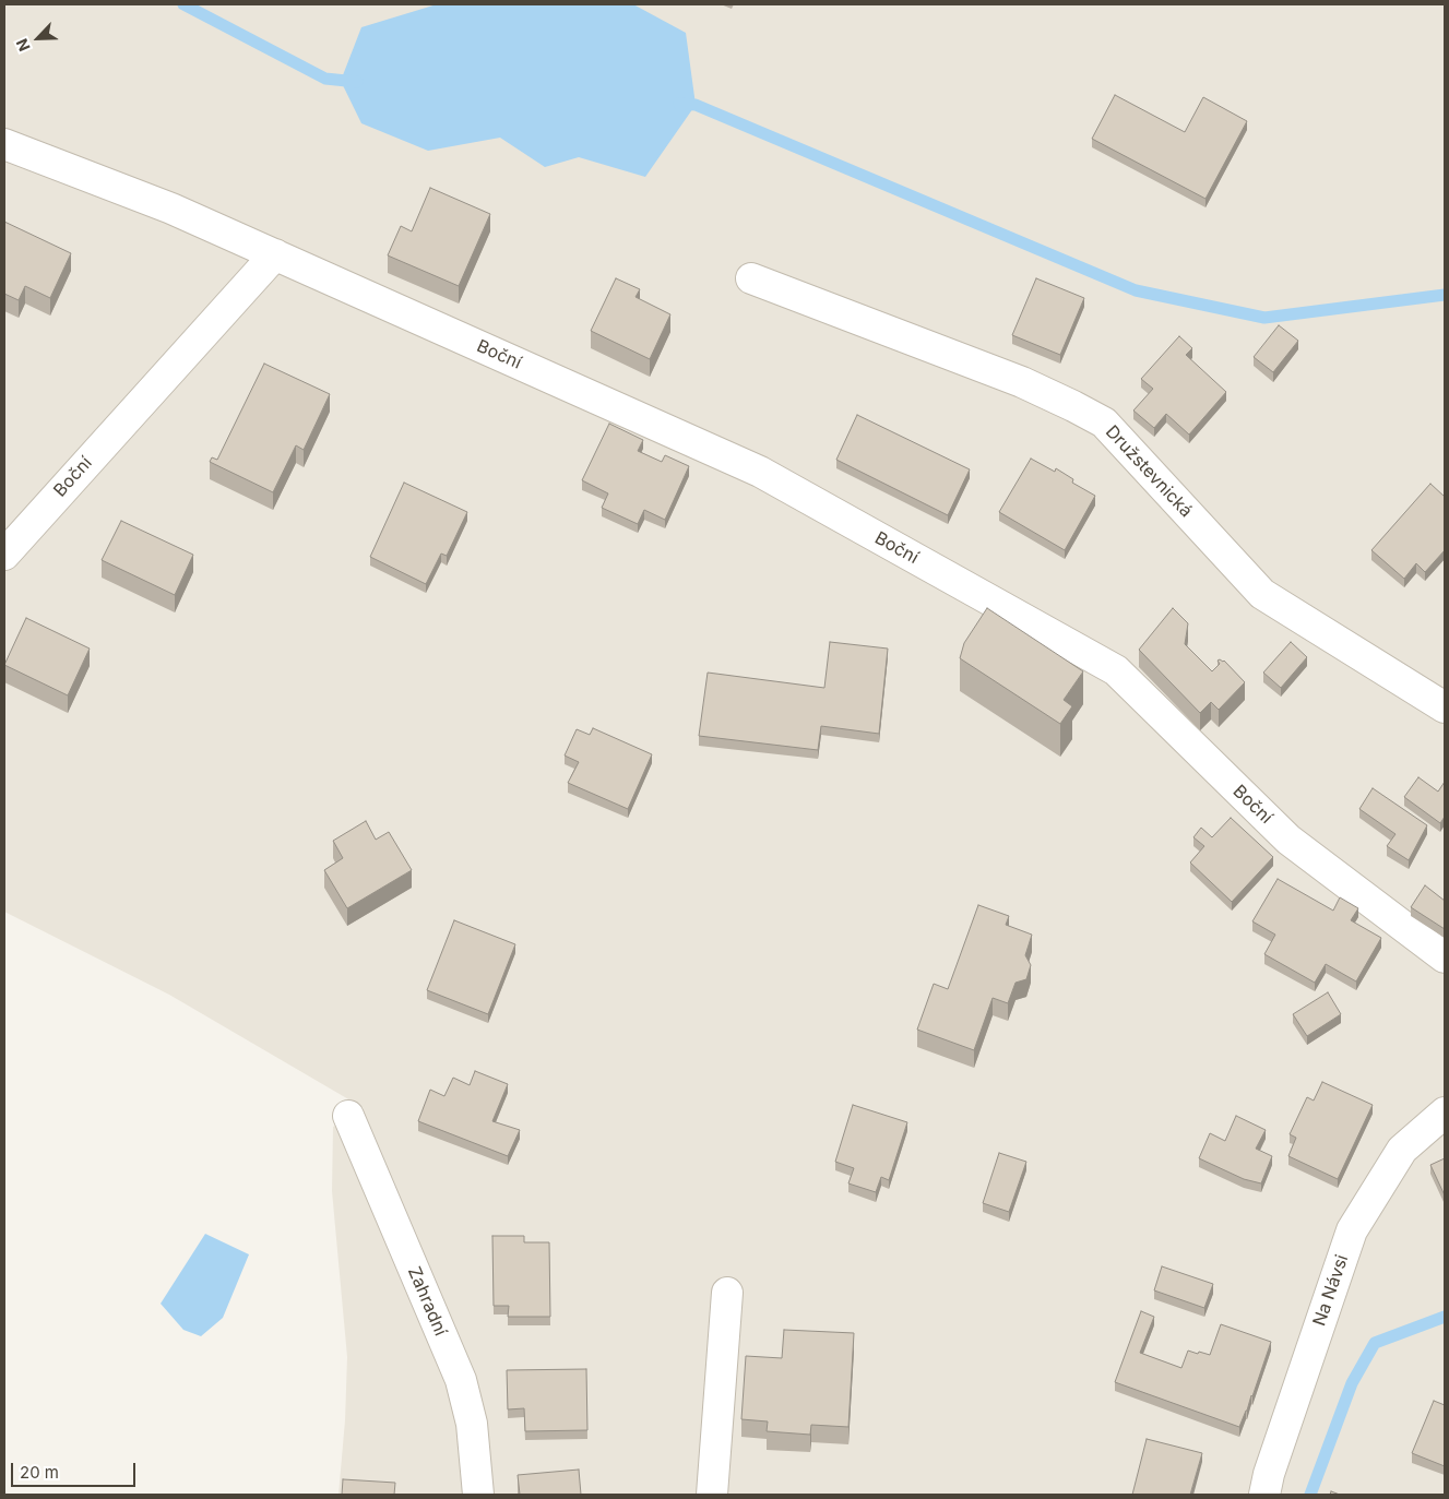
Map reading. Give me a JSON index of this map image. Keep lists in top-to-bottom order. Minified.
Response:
{"streets":{"street":["Boční","Družstevnická","Na Návsi","Zahradní"]},"scale_bar":"20 m","north":"bottom left"}
